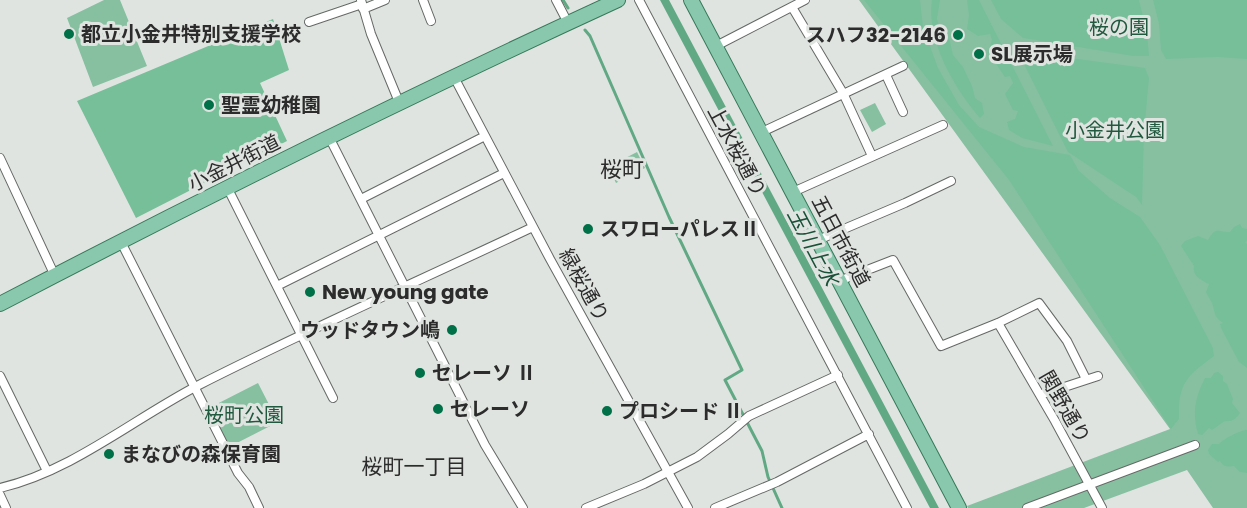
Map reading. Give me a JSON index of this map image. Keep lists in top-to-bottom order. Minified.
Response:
{"streets":{"main road":["小金井街道","五日市街道"],"street":["上水桜通り","緑桜通り","関野通り"]},"crossings":[["小金井街道","緑桜通り"]],"districts":["桜町","桜町一丁目"],"water":["玉川上水"],"parks":["桜の園","小金井公園","桜町公園"],"places":["都立小金井特別支援学校","スハフ32-2146","SL展示場","聖霊幼稚園","スワローパレスⅡ","New young gate","ウッドタウン嶋","セレーソ Ⅱ","セレーソ","プロシード Ⅱ","まなびの森保育園"]}
